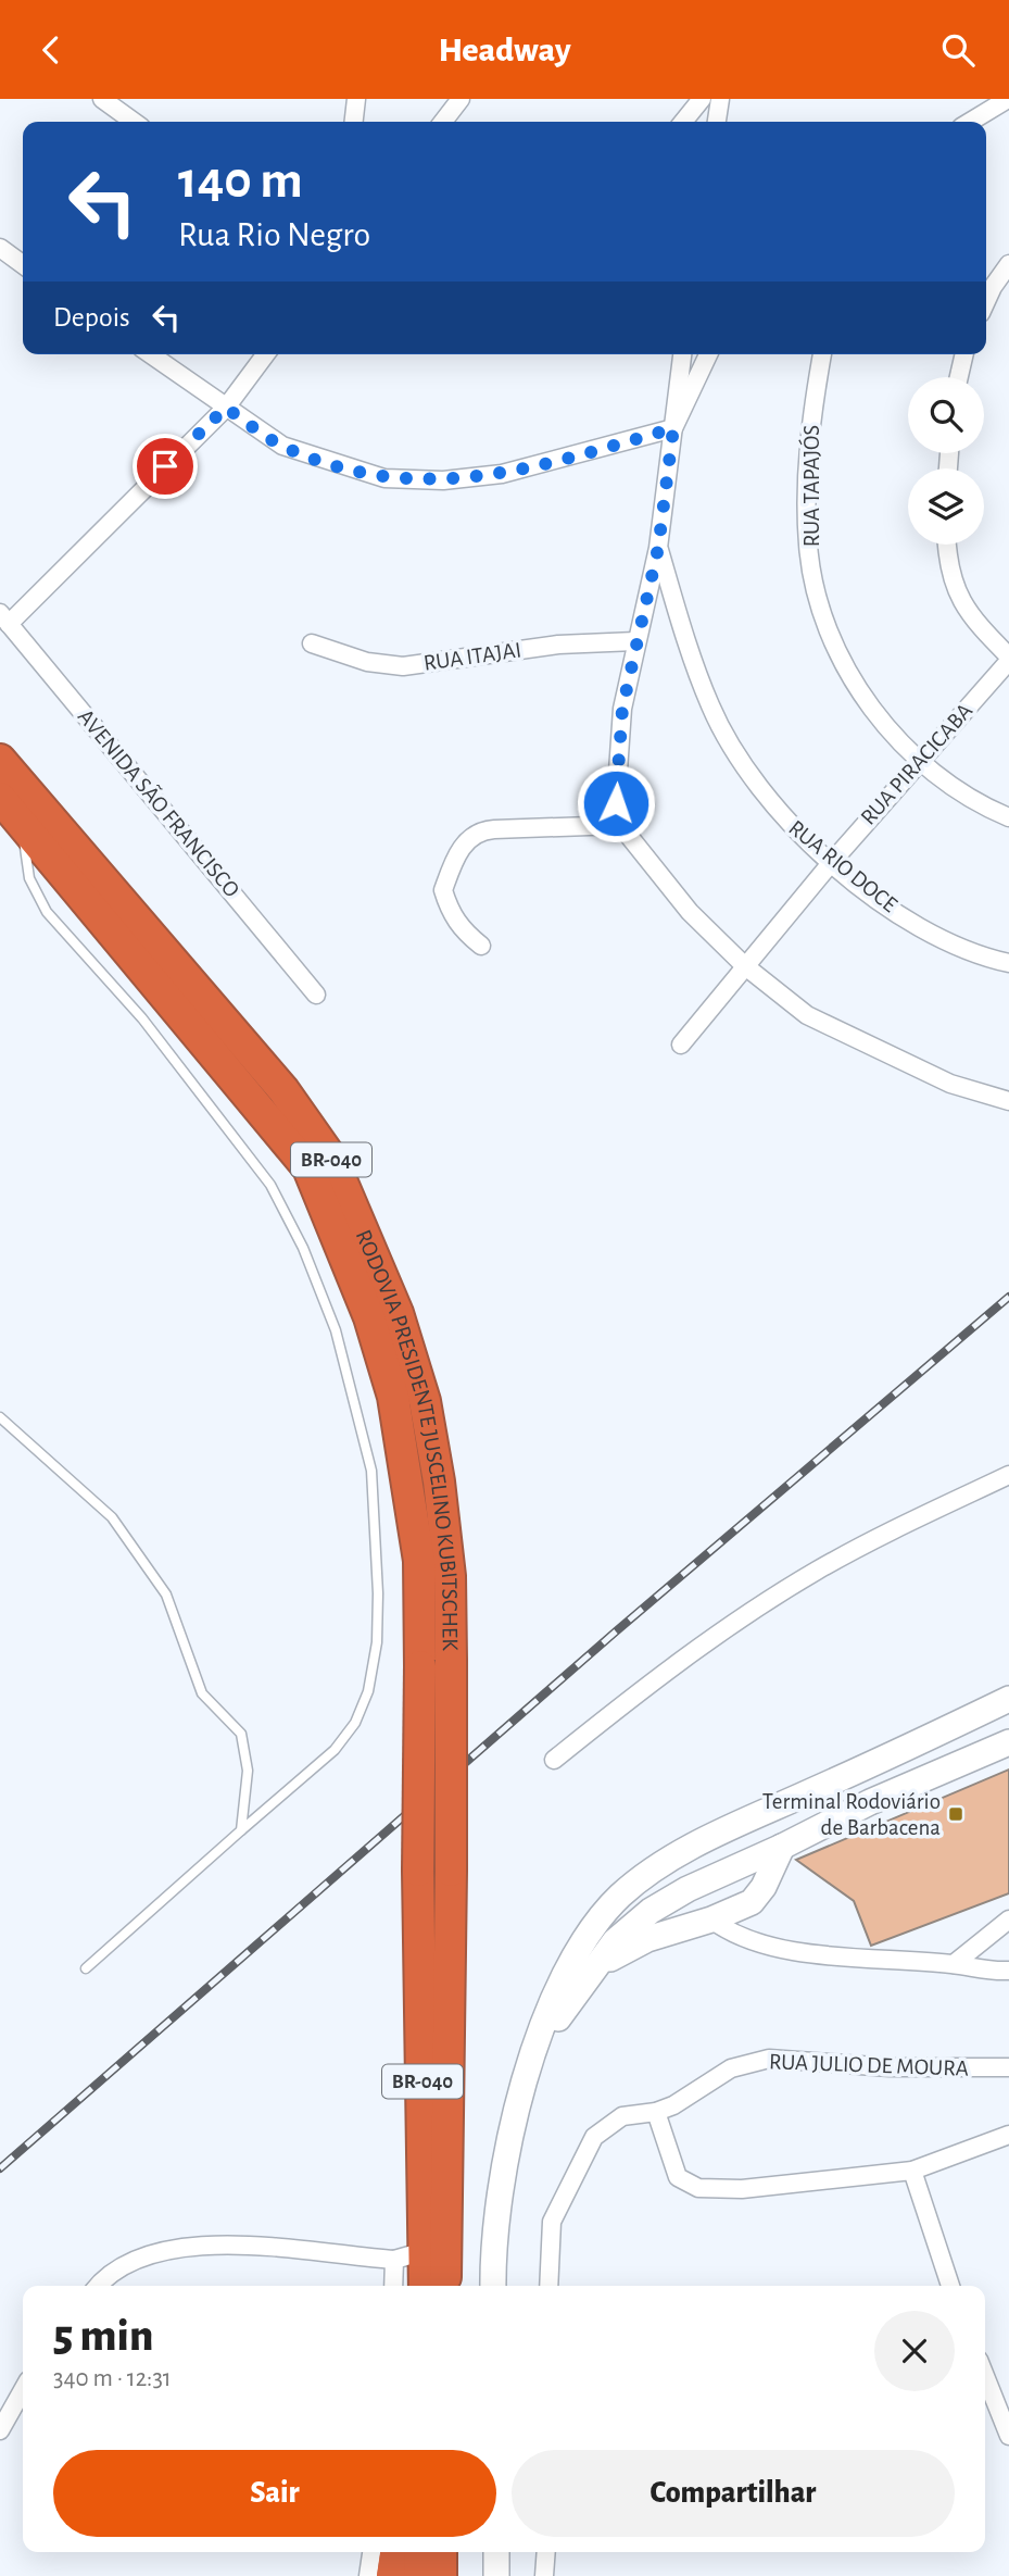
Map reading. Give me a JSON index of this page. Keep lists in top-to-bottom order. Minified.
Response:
{"streets":{"highway":["BR-040","RODOVIA PRESIDENTE JUSCELINO KUBITSCHEK"],"street":["RUA TAPAJÓS","RUA ITAJAI","RUA PIRACICABA","AVENIDA SÃO FRANCISCO","RUA RIO DOCE","RUA JULIO DE MOURA"]},"crossings":[["RUA TAPAJÓS","RUA PIRACICABA"],["RUA PIRACICABA","RUA RIO DOCE"]],"places":{"transit":["Terminal Rodoviário de Barbacena"]},"page":{"header":"Headway","turn":["140 m","Rua Rio Negro"],"then":"Depois","heading":["5 min","340 m · 12:31"],"buttons":["Sair","Compartilhar"]}}
